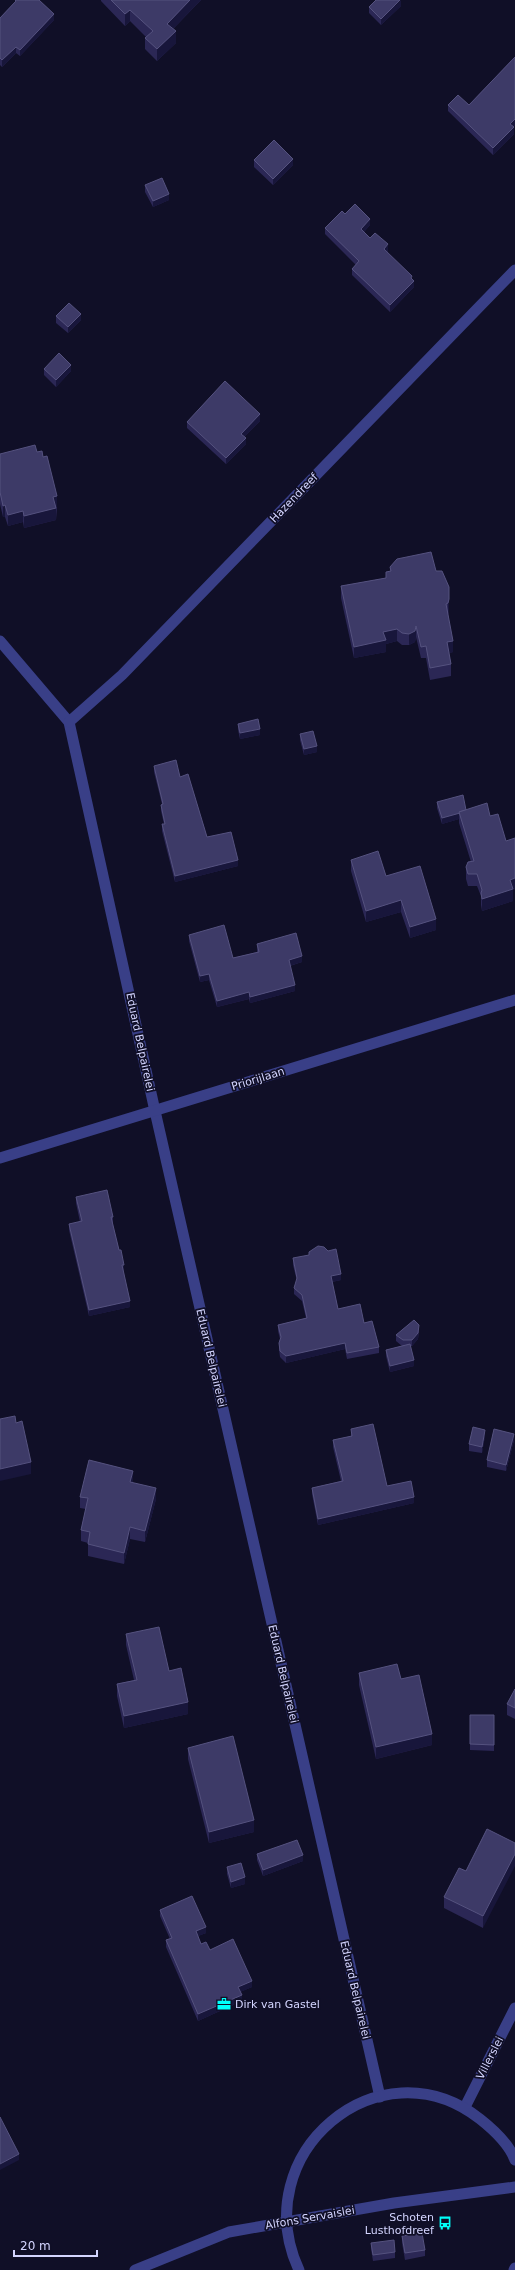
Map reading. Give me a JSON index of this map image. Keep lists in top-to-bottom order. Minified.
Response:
{"streets":{"street":["Hazendreef","Eduard Belpairelei","Priorijlaan","Villerslei","Alfons Servaislei"]},"crossings":[["Hazendreef","Eduard Belpairelei"],["Eduard Belpairelei","Priorijlaan"]],"places":{"office":["Dirk van Gastel"],"bus stop":["Schoten Lusthofdreef"]},"scale_bar":"20 m"}
